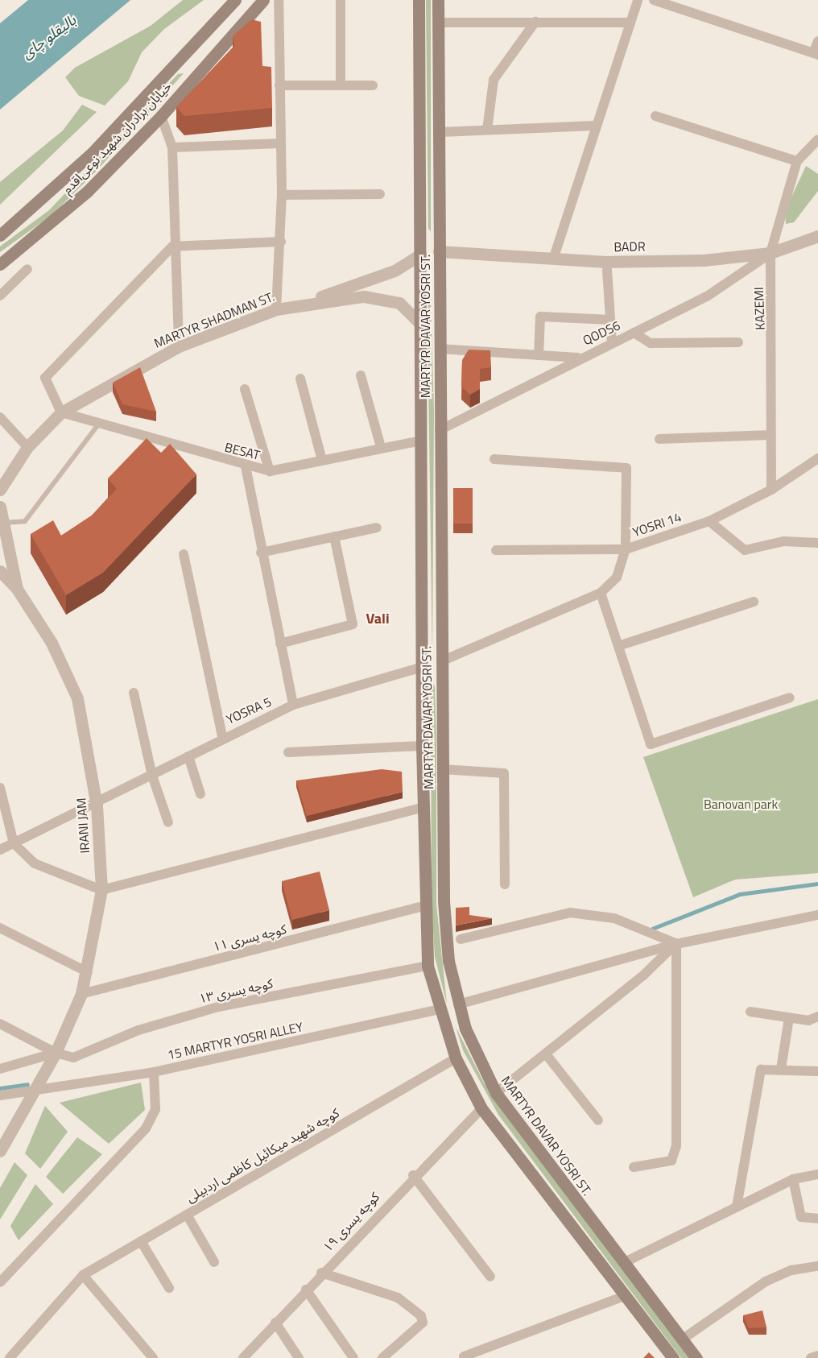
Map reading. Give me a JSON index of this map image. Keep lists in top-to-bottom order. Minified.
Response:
{"streets":{"main road":["خیابان برادران شهید نوعی‌اقدم","MARTYR DAVAR YOSRI ST."],"street":["BADR","KAZEMI","MARTYR SHADMAN ST.","QODS6","BESAT","YOSRI 14","YOSRA 5","IRANI JAM","کوچه یسری ۱۱","کوچه یسری ۱۳","15 MARTYR YOSRI ALLEY","کوچه شهید میکائیل کاظمی اردبیلی","کوچه یسری ۱۹"]},"crossings":[["BADR","KAZEMI"],["BADR","MARTYR DAVAR YOSRI ST."],["BADR","QODS6"],["KAZEMI","QODS6"],["KAZEMI","YOSRI 14"],["MARTYR SHADMAN ST.","BESAT"],["MARTYR DAVAR YOSRI ST.","QODS6"],["MARTYR DAVAR YOSRI ST.","BESAT"],["MARTYR DAVAR YOSRI ST.","YOSRI 14"],["MARTYR DAVAR YOSRI ST.","YOSRA 5"],["MARTYR DAVAR YOSRI ST.","کوچه یسری ۱۱"],["MARTYR DAVAR YOSRI ST.","کوچه یسری ۱۳"],["MARTYR DAVAR YOSRI ST.","15 MARTYR YOSRI ALLEY"],["MARTYR DAVAR YOSRI ST.","کوچه شهید میکائیل کاظمی اردبیلی"],["MARTYR DAVAR YOSRI ST.","کوچه یسری ۱۹"],["YOSRA 5","IRANI JAM"],["IRANI JAM","کوچه یسری ۱۱"],["IRANI JAM","کوچه یسری ۱۳"],["IRANI JAM","15 MARTYR YOSRI ALLEY"]],"districts":["Vali"],"water":["بالیقلو چای"],"parks":["Banovan park"]}
